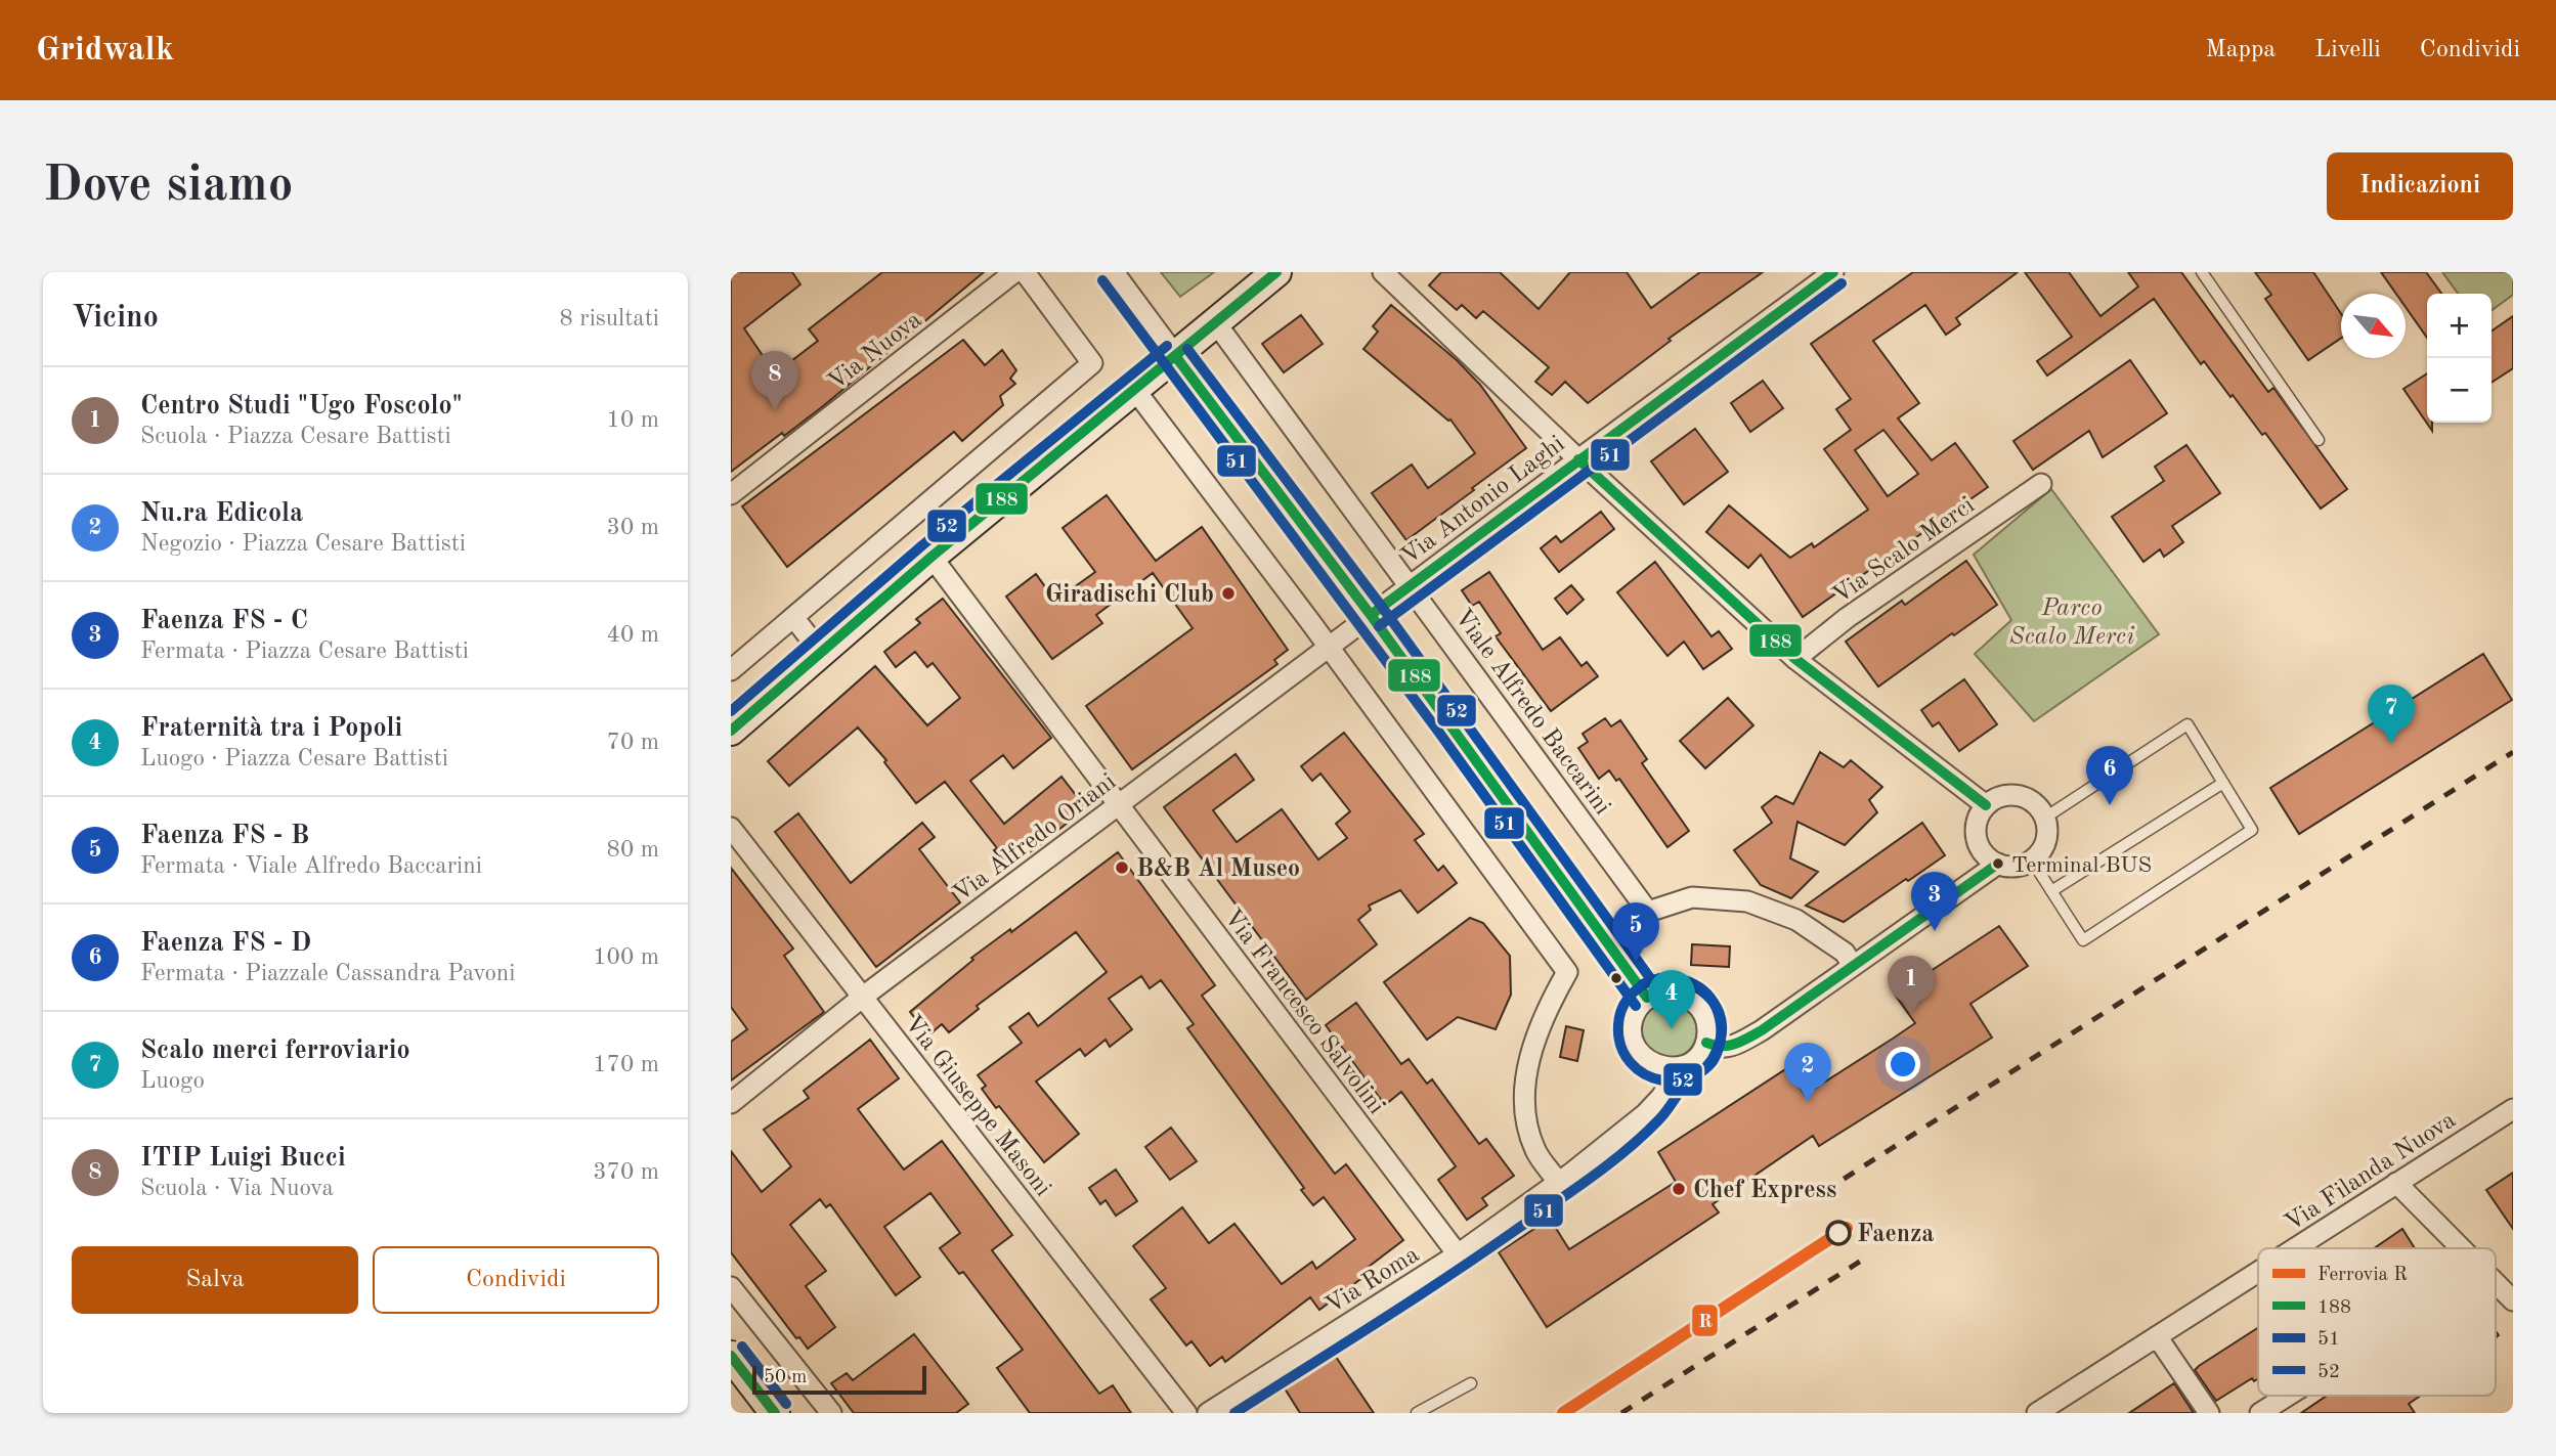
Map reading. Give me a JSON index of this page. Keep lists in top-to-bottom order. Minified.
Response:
{"streets":{"street":["Via Nuova","Via Antonio Laghi","Via Scalo Merci","Viale Alfredo Baccarini","Via Alfredo Oriani","Via Francesco Salvolini","Via Giuseppe Masoni","Via Filanda Nuova","Via Roma"]},"crossings":[["Via Antonio Laghi","Viale Alfredo Baccarini"],["Via Antonio Laghi","Via Alfredo Oriani"],["Via Alfredo Oriani","Via Francesco Salvolini"],["Via Alfredo Oriani","Via Giuseppe Masoni"],["Via Francesco Salvolini","Via Roma"]],"parks":["Parco Scalo Merci"],"places":["Giradischi Club","Terminal BUS","B&B Al Museo","Chef Express","Faenza"],"lines":["transit line 188","transit line 51","transit line 52","rail line R"],"legend":["Ferrovia R","188","51","52"],"scale_bar":"50 m","north":"bottom right","page":{"header":"Gridwalk","nav":["Mappa","Livelli","Condividi"],"buttons":["Indicazioni",["Salva","Condividi"]],"title":"Dove siamo","heading":["Vicino","8 risultati"],"map_buttons":["+","−"],"pins":["8","7","6","3","5","1","4","2"],"list":[{"mark":"1","name":"Centro Studi \"Ugo Foscolo\"","note":"Scuola · Piazza Cesare Battisti","value":"10 m"},{"mark":"2","name":"Nu.ra Edicola","note":"Negozio · Piazza Cesare Battisti","value":"30 m"},{"mark":"3","name":"Faenza FS - C","note":"Fermata · Piazza Cesare Battisti","value":"40 m"},{"mark":"4","name":"Fraternità tra i Popoli","note":"Luogo · Piazza Cesare Battisti","value":"70 m"},{"mark":"5","name":"Faenza FS - B","note":"Fermata · Viale Alfredo Baccarini","value":"80 m"},{"mark":"6","name":"Faenza FS - D","note":"Fermata · Piazzale Cassandra Pavoni","value":"100 m"},{"mark":"7","name":"Scalo merci ferroviario","note":"Luogo","value":"170 m"},{"mark":"8","name":"ITIP Luigi Bucci","note":"Scuola · Via Nuova","value":"370 m"}],"scale":"50 m"}}
